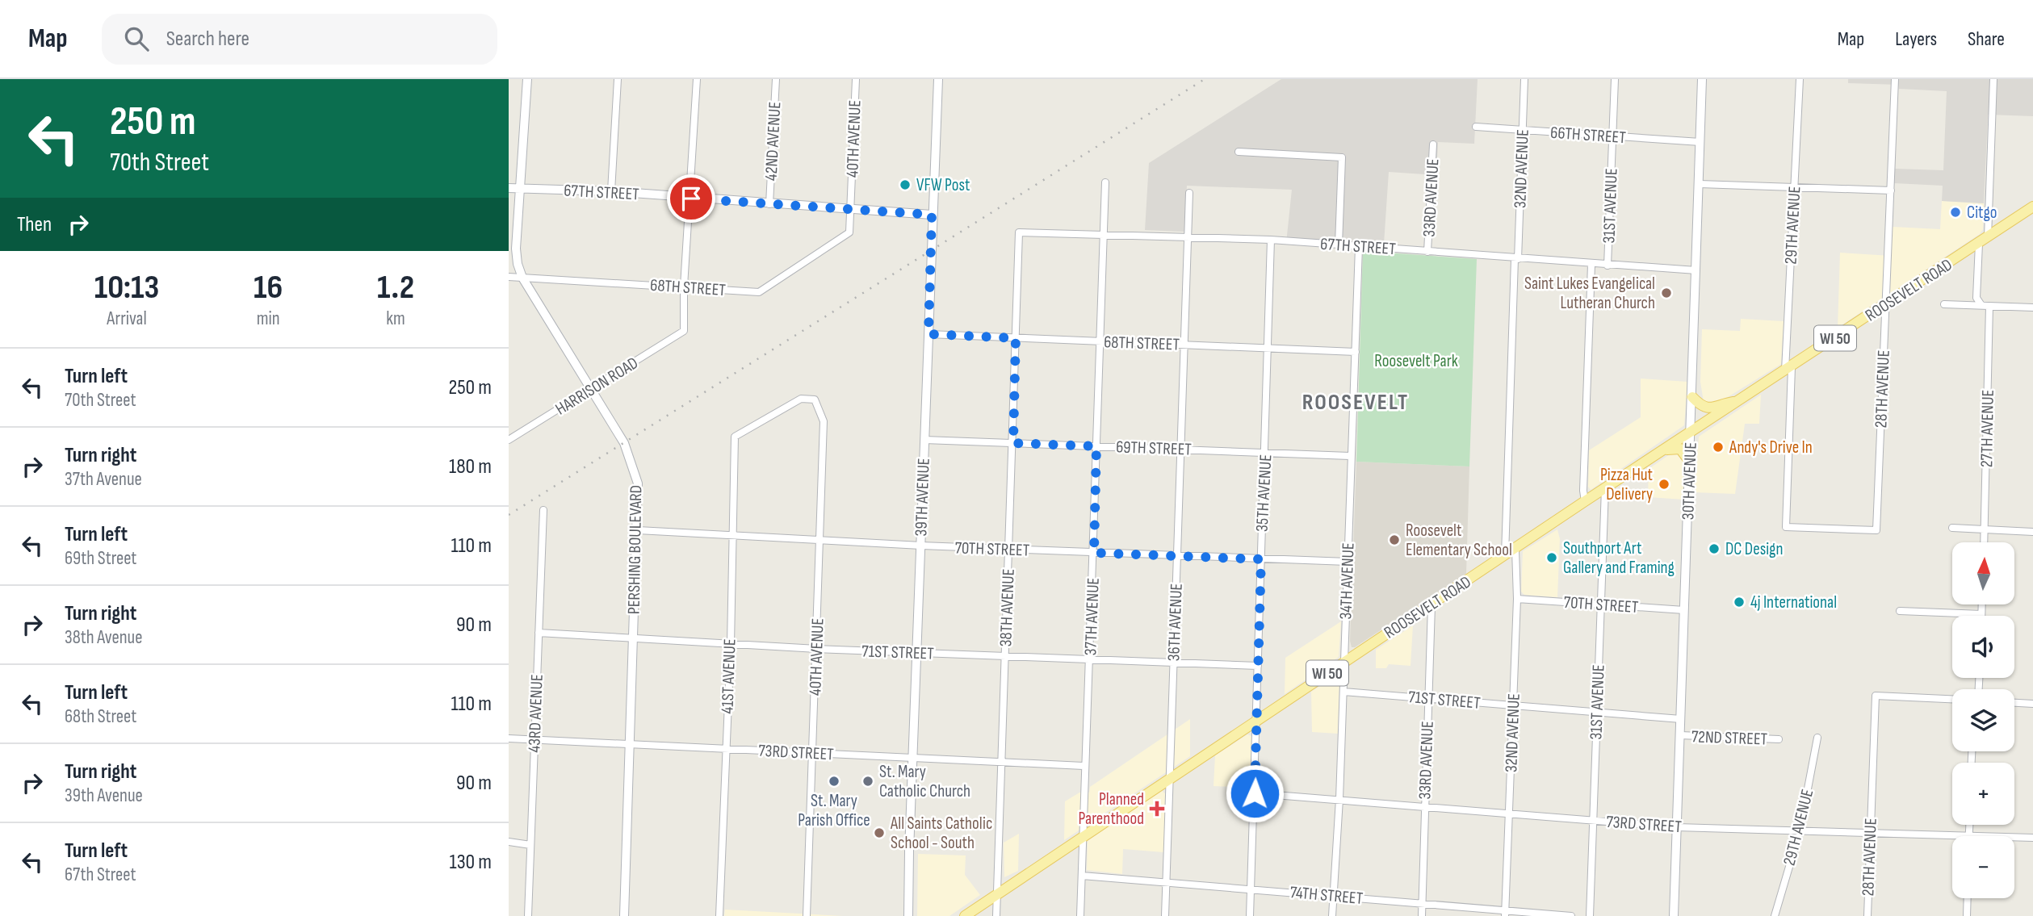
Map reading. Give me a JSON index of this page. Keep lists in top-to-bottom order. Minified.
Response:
{"streets":{"main road":["ROOSEVELT ROAD","WI 50"],"street":["66TH STREET","40TH AVENUE","42ND AVENUE","32ND AVENUE","67TH STREET","33RD AVENUE","31ST AVENUE","29TH AVENUE","68TH STREET","HARRISON ROAD","28TH AVENUE","27TH AVENUE","69TH STREET","30TH AVENUE","35TH AVENUE","39TH AVENUE","70TH STREET","PERSHING BOULEVARD","34TH AVENUE","38TH AVENUE","37TH AVENUE","36TH AVENUE","71ST STREET","41ST AVENUE","43RD AVENUE","72ND STREET","73RD STREET","74TH STREET"]},"crossings":[["66TH STREET","32ND AVENUE"],["66TH STREET","31ST AVENUE"],["66TH STREET","30TH AVENUE"],["40TH AVENUE","67TH STREET"],["40TH AVENUE","68TH STREET"],["40TH AVENUE","70TH STREET"],["40TH AVENUE","71ST STREET"],["40TH AVENUE","41ST AVENUE"],["40TH AVENUE","73RD STREET"],["42ND AVENUE","67TH STREET"],["32ND AVENUE","67TH STREET"],["32ND AVENUE","ROOSEVELT ROAD"],["32ND AVENUE","70TH STREET"],["32ND AVENUE","71ST STREET"],["32ND AVENUE","73RD STREET"],["32ND AVENUE","74TH STREET"],["67TH STREET","33RD AVENUE"],["67TH STREET","31ST AVENUE"],["67TH STREET","30TH AVENUE"],["67TH STREET","35TH AVENUE"],["67TH STREET","39TH AVENUE"],["67TH STREET","PERSHING BOULEVARD"],["67TH STREET","34TH AVENUE"],["67TH STREET","38TH AVENUE"],["67TH STREET","37TH AVENUE"],["67TH STREET","36TH AVENUE"],["33RD AVENUE","ROOSEVELT ROAD"],["33RD AVENUE","71ST STREET"],["33RD AVENUE","73RD STREET"],["33RD AVENUE","74TH STREET"],["31ST AVENUE","ROOSEVELT ROAD"],["31ST AVENUE","70TH STREET"],["31ST AVENUE","71ST STREET"],["31ST AVENUE","73RD STREET"],["29TH AVENUE","ROOSEVELT ROAD"],["29TH AVENUE","28TH AVENUE"],["29TH AVENUE","73RD STREET"],["68TH STREET","HARRISON ROAD"],["68TH STREET","35TH AVENUE"],["68TH STREET","39TH AVENUE"],["68TH STREET","PERSHING BOULEVARD"],["68TH STREET","34TH AVENUE"],["68TH STREET","38TH AVENUE"],["68TH STREET","37TH AVENUE"],["68TH STREET","36TH AVENUE"],["ROOSEVELT ROAD","28TH AVENUE"],["ROOSEVELT ROAD","30TH AVENUE"],["ROOSEVELT ROAD","35TH AVENUE"],["ROOSEVELT ROAD","34TH AVENUE"],["ROOSEVELT ROAD","38TH AVENUE"],["ROOSEVELT ROAD","37TH AVENUE"],["ROOSEVELT ROAD","36TH AVENUE"],["HARRISON ROAD","PERSHING BOULEVARD"],["28TH AVENUE","73RD STREET"],["69TH STREET","35TH AVENUE"],["69TH STREET","39TH AVENUE"],["69TH STREET","34TH AVENUE"],["69TH STREET","38TH AVENUE"],["69TH STREET","37TH AVENUE"],["69TH STREET","36TH AVENUE"],["30TH AVENUE","70TH STREET"],["30TH AVENUE","71ST STREET"],["30TH AVENUE","72ND STREET"],["30TH AVENUE","73RD STREET"],["35TH AVENUE","70TH STREET"],["35TH AVENUE","71ST STREET"],["35TH AVENUE","73RD STREET"],["35TH AVENUE","74TH STREET"],["39TH AVENUE","70TH STREET"],["39TH AVENUE","71ST STREET"],["39TH AVENUE","73RD STREET"],["70TH STREET","PERSHING BOULEVARD"],["70TH STREET","34TH AVENUE"],["70TH STREET","38TH AVENUE"],["70TH STREET","37TH AVENUE"],["70TH STREET","36TH AVENUE"],["70TH STREET","41ST AVENUE"],["PERSHING BOULEVARD","71ST STREET"],["PERSHING BOULEVARD","73RD STREET"],["34TH AVENUE","71ST STREET"],["34TH AVENUE","73RD STREET"],["34TH AVENUE","74TH STREET"],["38TH AVENUE","71ST STREET"],["38TH AVENUE","73RD STREET"],["37TH AVENUE","71ST STREET"],["37TH AVENUE","73RD STREET"],["37TH AVENUE","74TH STREET"],["36TH AVENUE","71ST STREET"],["36TH AVENUE","74TH STREET"],["71ST STREET","41ST AVENUE"],["71ST STREET","43RD AVENUE"],["41ST AVENUE","73RD STREET"],["43RD AVENUE","73RD STREET"]],"districts":["ROOSEVELT"],"parks":["Roosevelt Park"],"places":{"other":["VFW Post","Citgo","Saint Lukes Evangelical Lutheran Church","Andy's Drive In","Pizza Hut Delivery","Roosevelt Elementary School","DC Design","Southport Art Gallery and Framing","4j International","St. Mary Parish Office","St. Mary Catholic Church","All Saints Catholic School - South"],"health":["Planned Parenthood"]},"north":"top","page":{"header":"Map","search":"Search here","nav":["Map","Layers","Share"],"turn":["250 m","70th Street"],"then":"Then","eta":["10:13","Arrival","16","min","1.2","km"],"list":[{"name":"Turn left","note":"70th Street","value":"250 m"},{"name":"Turn right","note":"37th Avenue","value":"180 m"},{"name":"Turn left","note":"69th Street","value":"110 m"},{"name":"Turn right","note":"38th Avenue","value":"90 m"},{"name":"Turn left","note":"68th Street","value":"110 m"},{"name":"Turn right","note":"39th Avenue","value":"90 m"},{"name":"Turn left","note":"67th Street","value":"130 m"}],"map_buttons":["+","−"]}}
